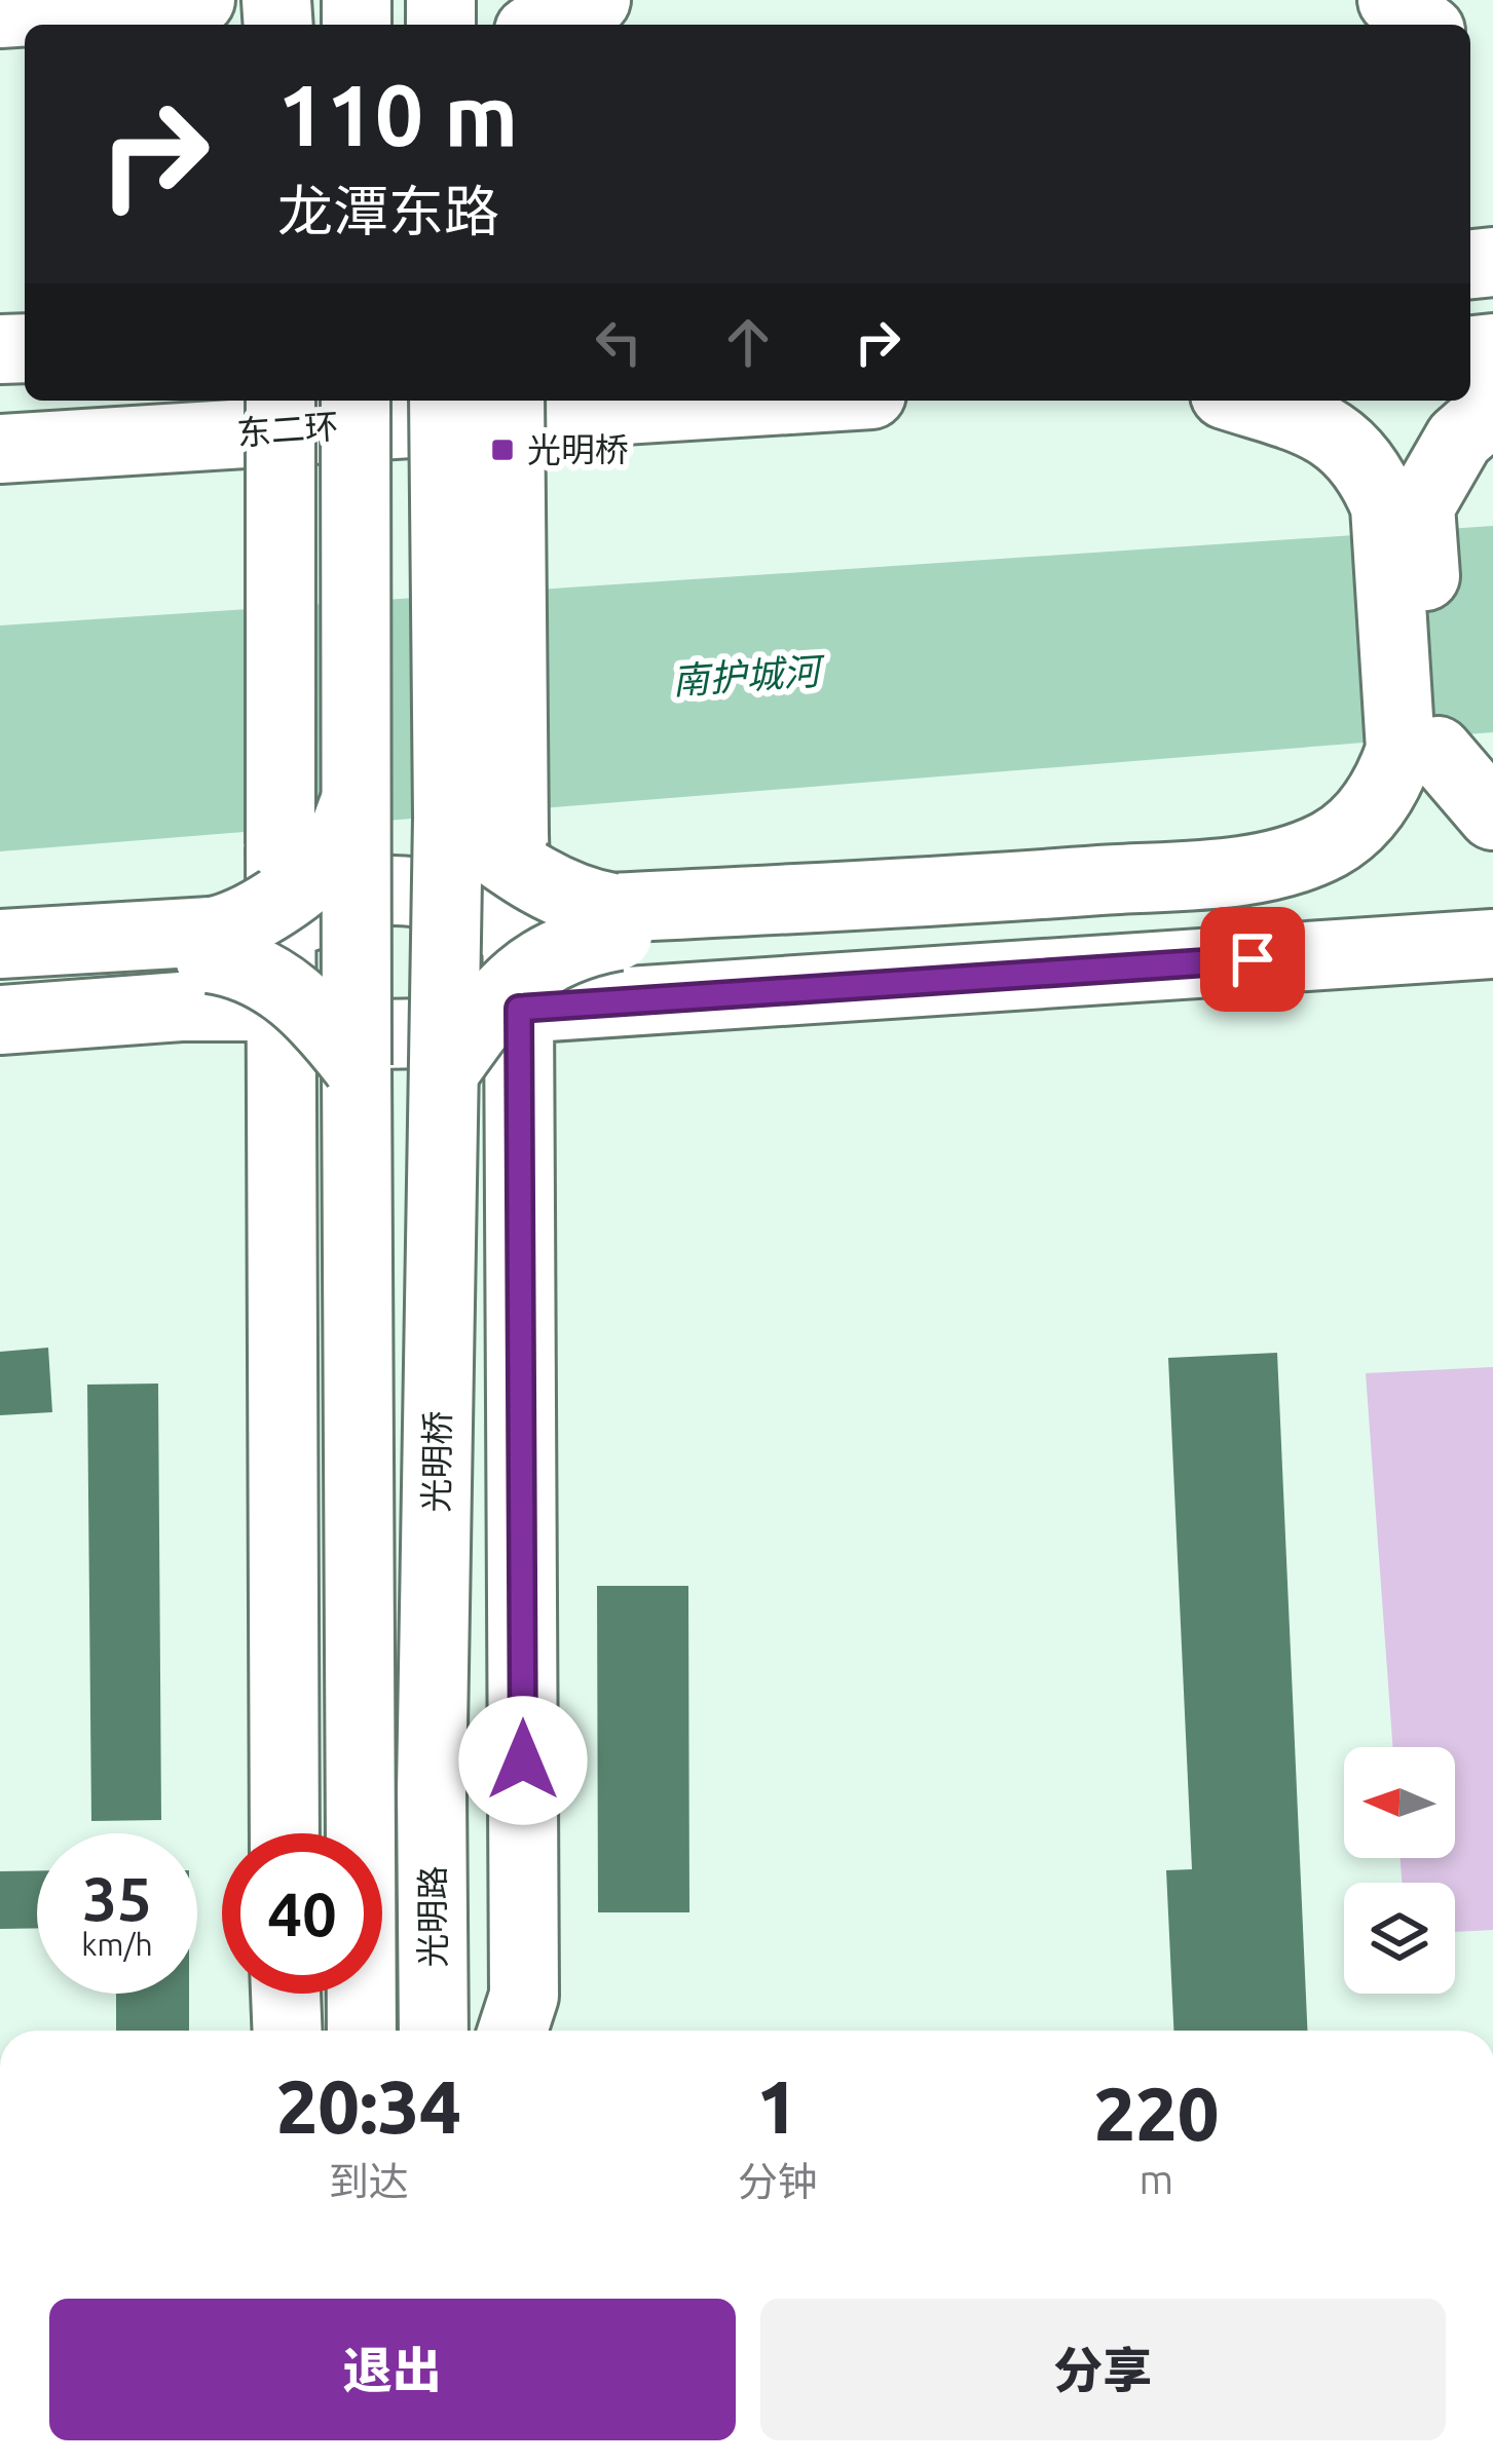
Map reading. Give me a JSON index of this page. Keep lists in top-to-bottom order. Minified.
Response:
{"streets":{"main road":["东二环","光明桥","光明路"]},"crossings":[["光明桥","光明路"]],"water":["南护城河"],"places":{"transit":["光明桥"]},"north":"left","page":{"turn":["110 m","龙潭东路"],"speed":"35 km/h","limit":"40","eta":["20:34","到达","1","分钟","220","m"],"buttons":["退出","分享"]}}
